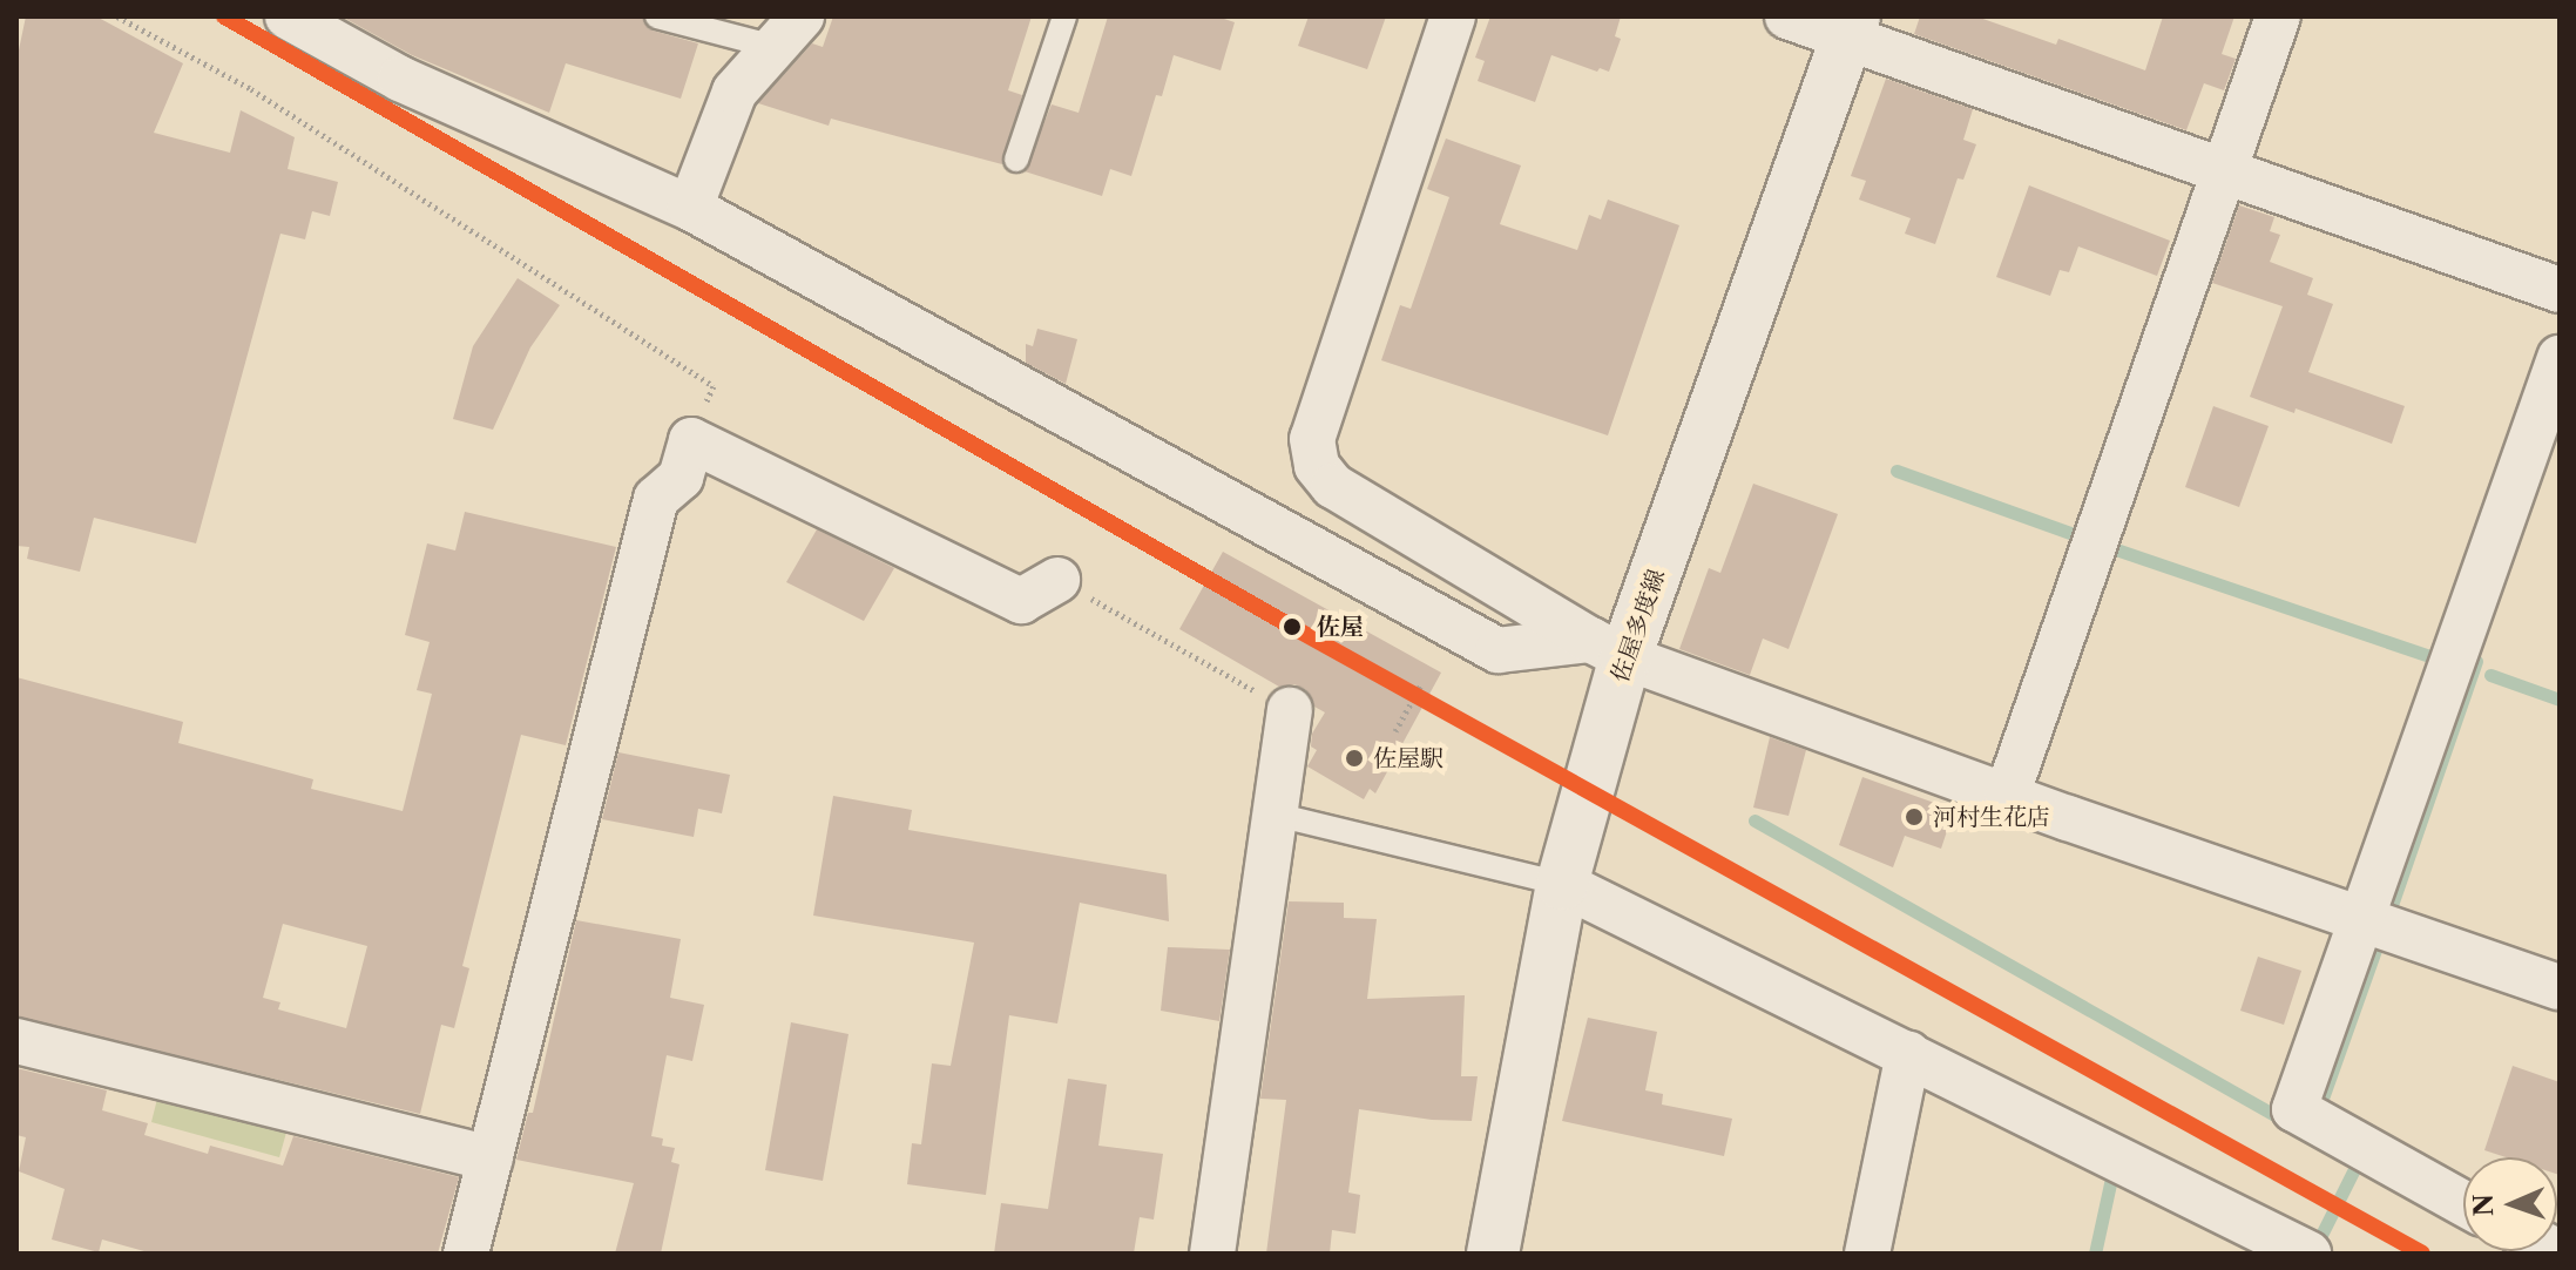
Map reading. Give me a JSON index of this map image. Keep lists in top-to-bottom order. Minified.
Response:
{"streets":{"main road":["佐屋多度線"]},"places":["佐屋","佐屋駅","河村生花店"],"north":"left"}
